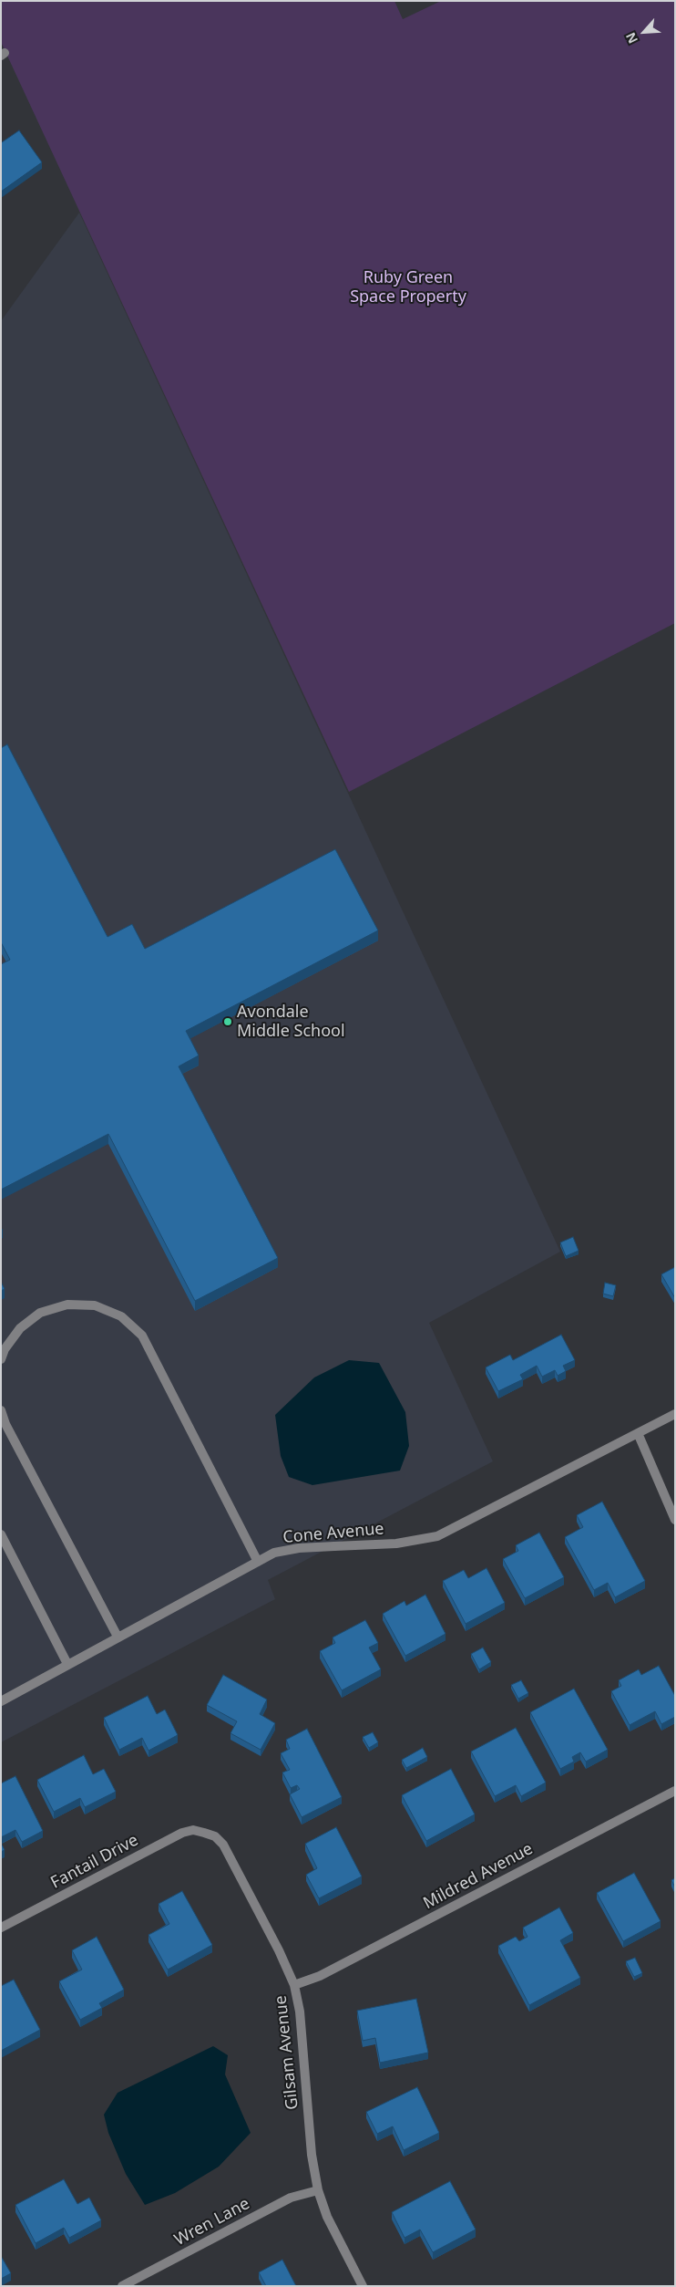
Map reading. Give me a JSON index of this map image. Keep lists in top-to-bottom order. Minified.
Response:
{"streets":{"street":["Cone Avenue","Fantail Drive","Mildred Avenue","Gilsam Avenue","Wren Lane"]},"crossings":[["Fantail Drive","Gilsam Avenue"],["Mildred Avenue","Gilsam Avenue"],["Gilsam Avenue","Wren Lane"]],"parks":["Ruby Green Space Property"],"places":["Avondale Middle School"],"north":"bottom left"}
